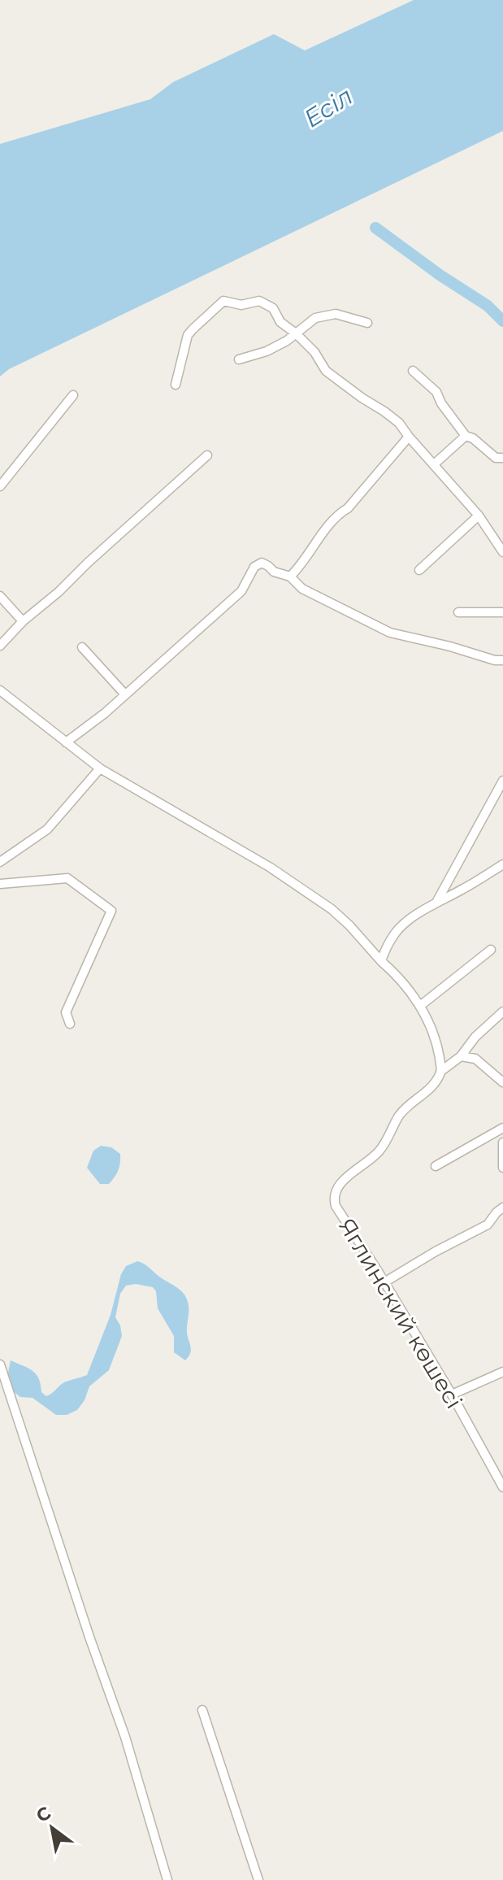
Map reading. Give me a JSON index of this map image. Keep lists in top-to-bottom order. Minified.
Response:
{"streets":{"street":["Яглинский көшесі"]},"water":["Есіл"],"north":"top left"}
